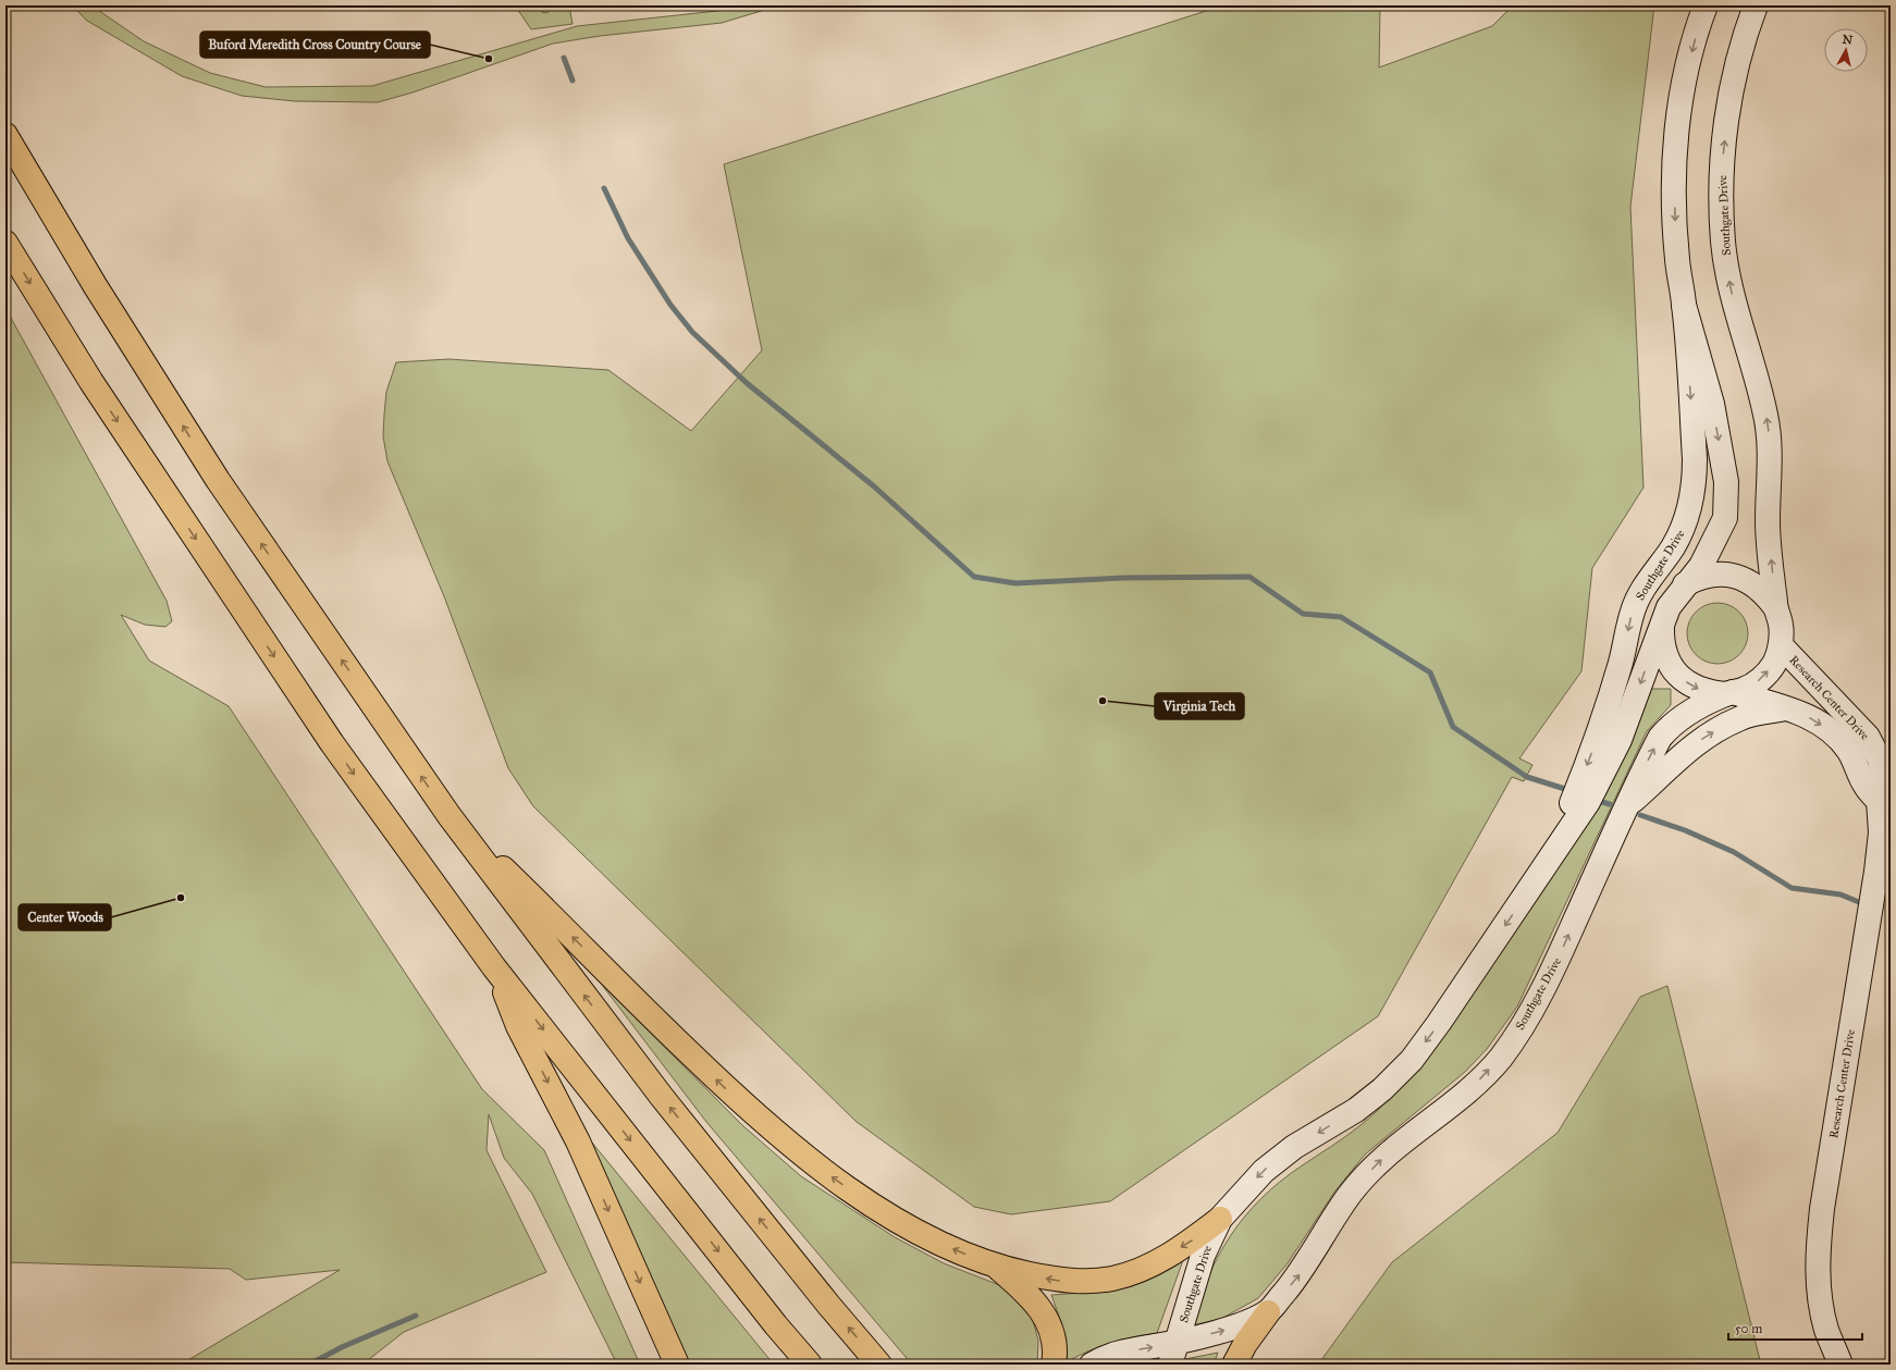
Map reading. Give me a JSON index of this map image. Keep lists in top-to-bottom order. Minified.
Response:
{"streets":{"main road":["Southgate Drive","Research Center Drive"]},"crossings":[["Southgate Drive","Research Center Drive"]],"places":["Buford Meredith Cross Country Course","Virginia Tech","Center Woods"],"scale_bar":"50 m","north":"top"}
